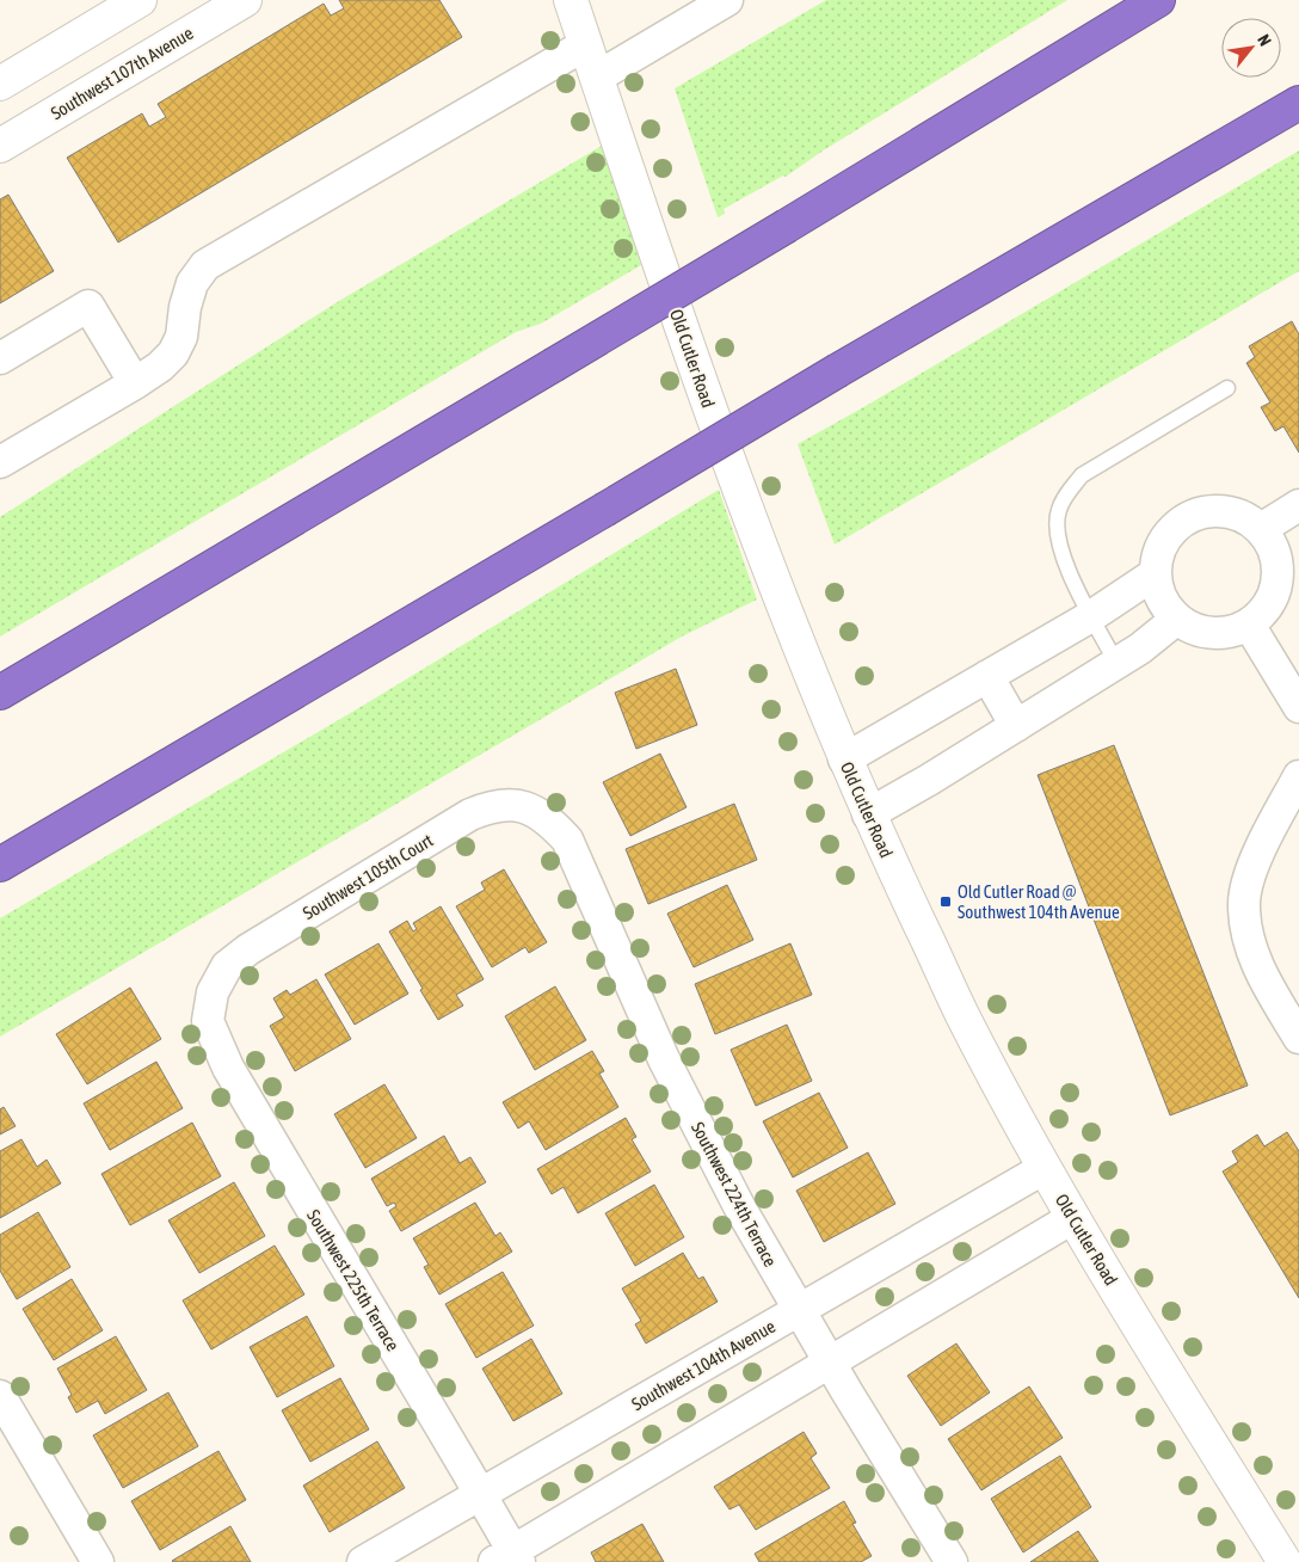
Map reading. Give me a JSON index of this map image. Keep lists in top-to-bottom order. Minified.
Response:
{"streets":{"street":["Southwest 107th Avenue","Old Cutler Road","Southwest 105th Court","Southwest 224th Terrace","Southwest 225th Terrace","Southwest 104th Avenue"]},"crossings":[["Old Cutler Road","Southwest 104th Avenue"],["Southwest 105th Court","Southwest 224th Terrace"],["Southwest 105th Court","Southwest 225th Terrace"],["Southwest 224th Terrace","Southwest 104th Avenue"],["Southwest 225th Terrace","Southwest 104th Avenue"]],"places":{"transit":["Old Cutler Road @ Southwest 104th Avenue"]},"north":"top right"}
